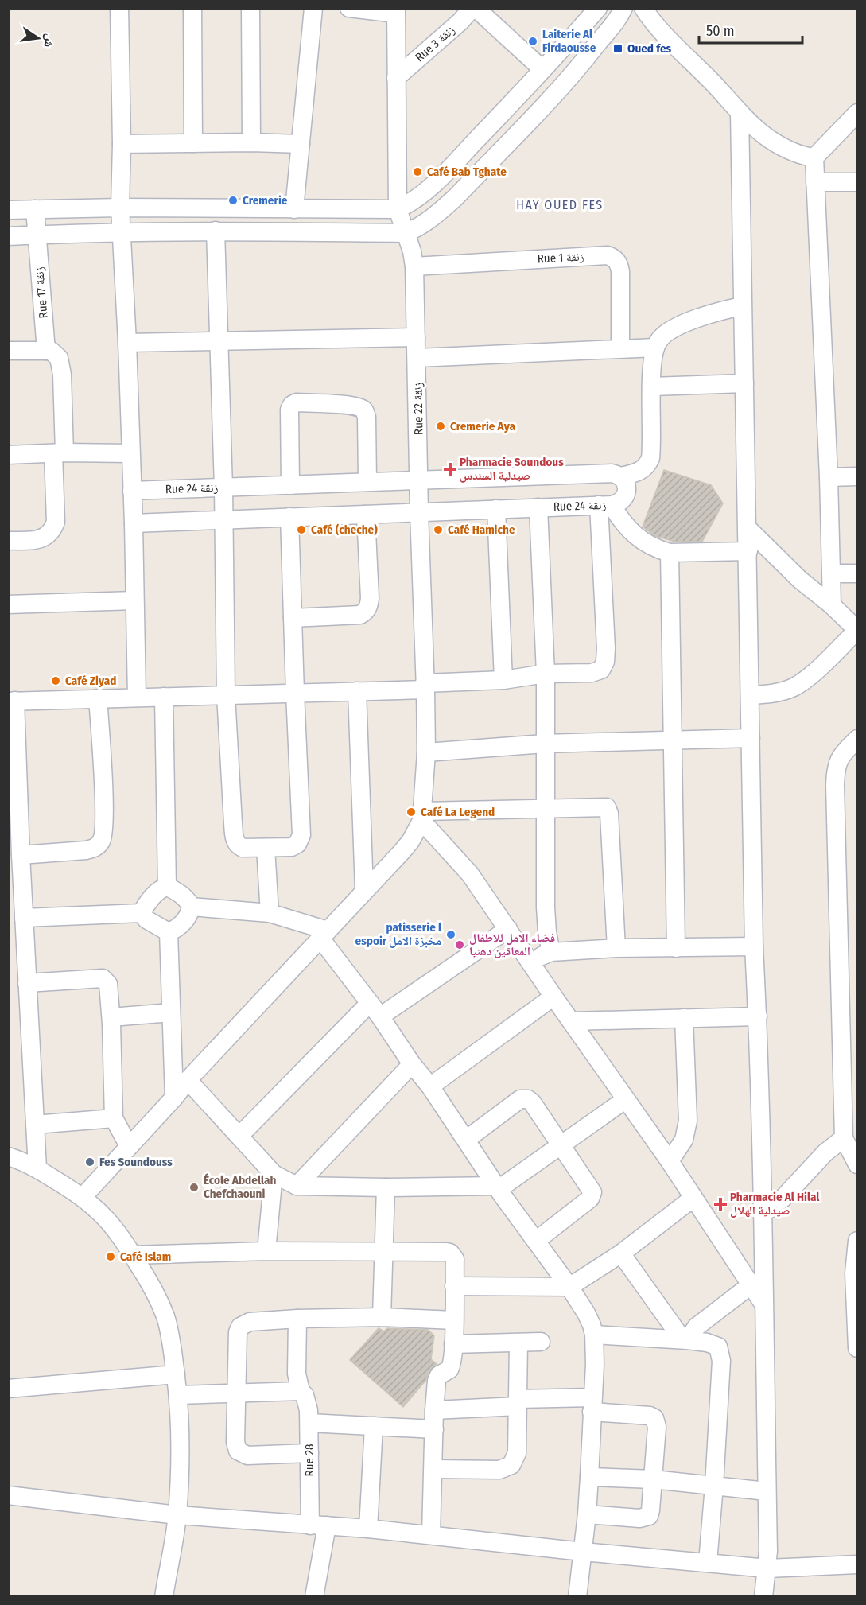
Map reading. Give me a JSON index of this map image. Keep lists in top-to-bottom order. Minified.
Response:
{"streets":{"street":["Rue 3 زنقة","Rue 1 زنقة","Rue 17 زنقة","Rue 22 زنقة","Rue 24 زنقة","Rue 28"]},"crossings":[["Rue 3 زنقة","Rue 22 زنقة"],["Rue 1 زنقة","Rue 22 زنقة"],["Rue 22 زنقة","Rue 24 زنقة"]],"districts":["HAY OUED FES"],"places":{"other":["Laiterie Al Firdaousse","Café Bab Tghate","Cremerie","Cremerie Aya","Café (cheche)","Café Hamiche","Café Ziyad","Café La Legend","patisserie l espoir مخبزة الامل","فضاء الامل للاطفال المعاقين دهنيا","Fes Soundouss","École Abdellah Chefchaouni","Café Islam"],"transit":["Oued fes"],"health":["Pharmacie Soundous صيدلية السندس","Pharmacie Al Hilal صيدلية الهلال"]},"scale_bar":"50 m","north":"right"}
